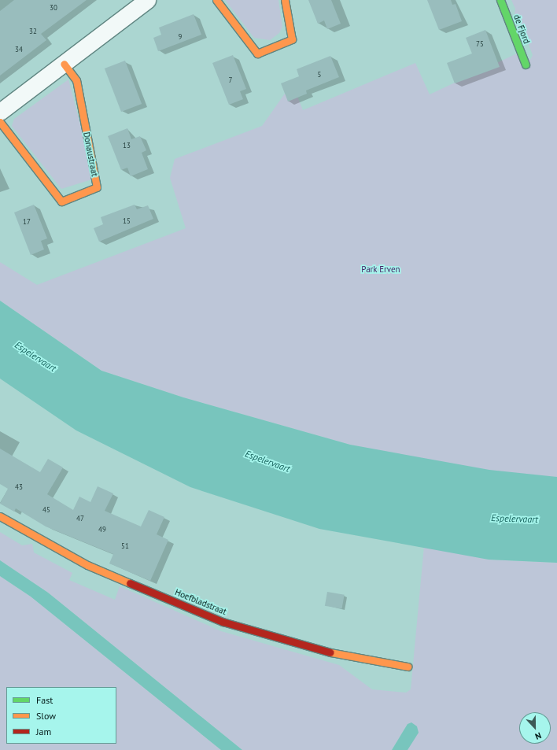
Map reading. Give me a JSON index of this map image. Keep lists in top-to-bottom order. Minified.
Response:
{"streets":{"street":["de Fjord","Donaustraat","Hoefbladstraat"]},"water":["Espelervaart"],"parks":["Park Erven"],"house_numbers":["30","32","9","75","34","5","7","13","15","17","43","45","47","49","51"],"legend":["Fast","Slow","Jam"],"north":"bottom"}
